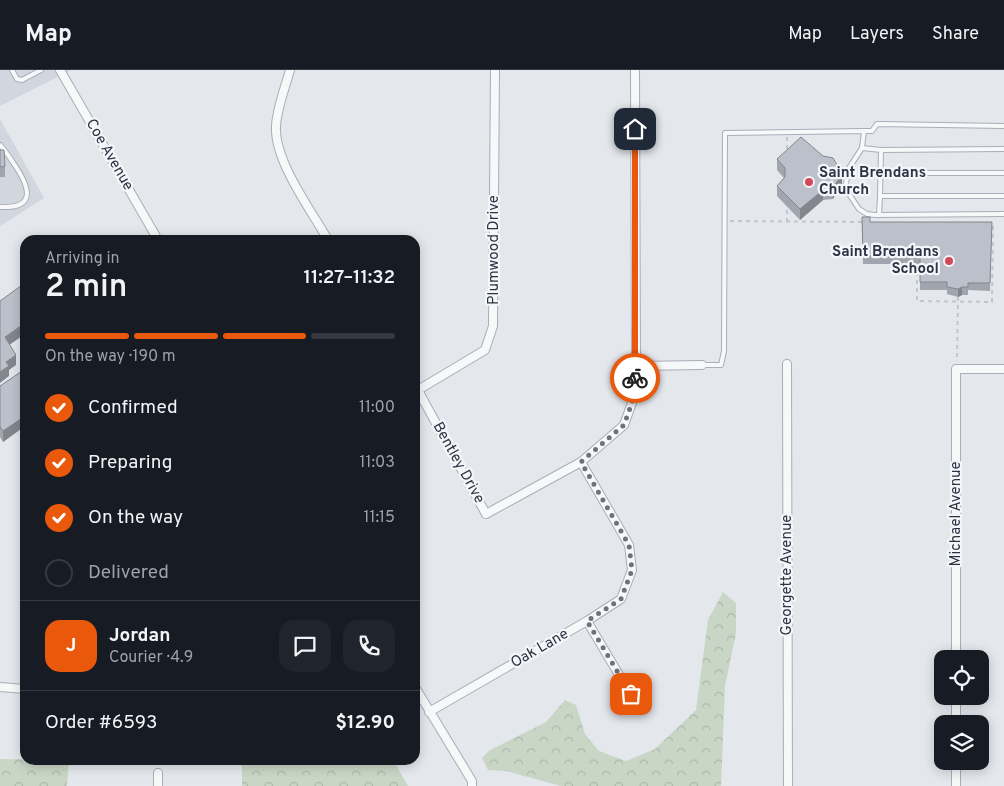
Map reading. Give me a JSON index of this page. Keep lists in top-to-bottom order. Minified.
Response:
{"streets":{"street":["Coe Avenue","Plumwood Drive","Bentley Drive","Michael Avenue","Georgette Avenue","Oak Lane"]},"crossings":[["Bentley Drive","Oak Lane"]],"places":["Saint Brendans Church","Saint Brendans School"],"page":{"header":"Map","nav":["Map","Layers","Share"],"heading":["2 min","Arriving in","11:27–11:32"],"panel":["Jordan","Courier · 4.9","Order #6593","$12.90"],"bar":"On the way · 190 m","list":[["Confirmed","11:00"],["Preparing","11:03"],["On the way","11:15"],"Delivered"],"round":"J"}}
